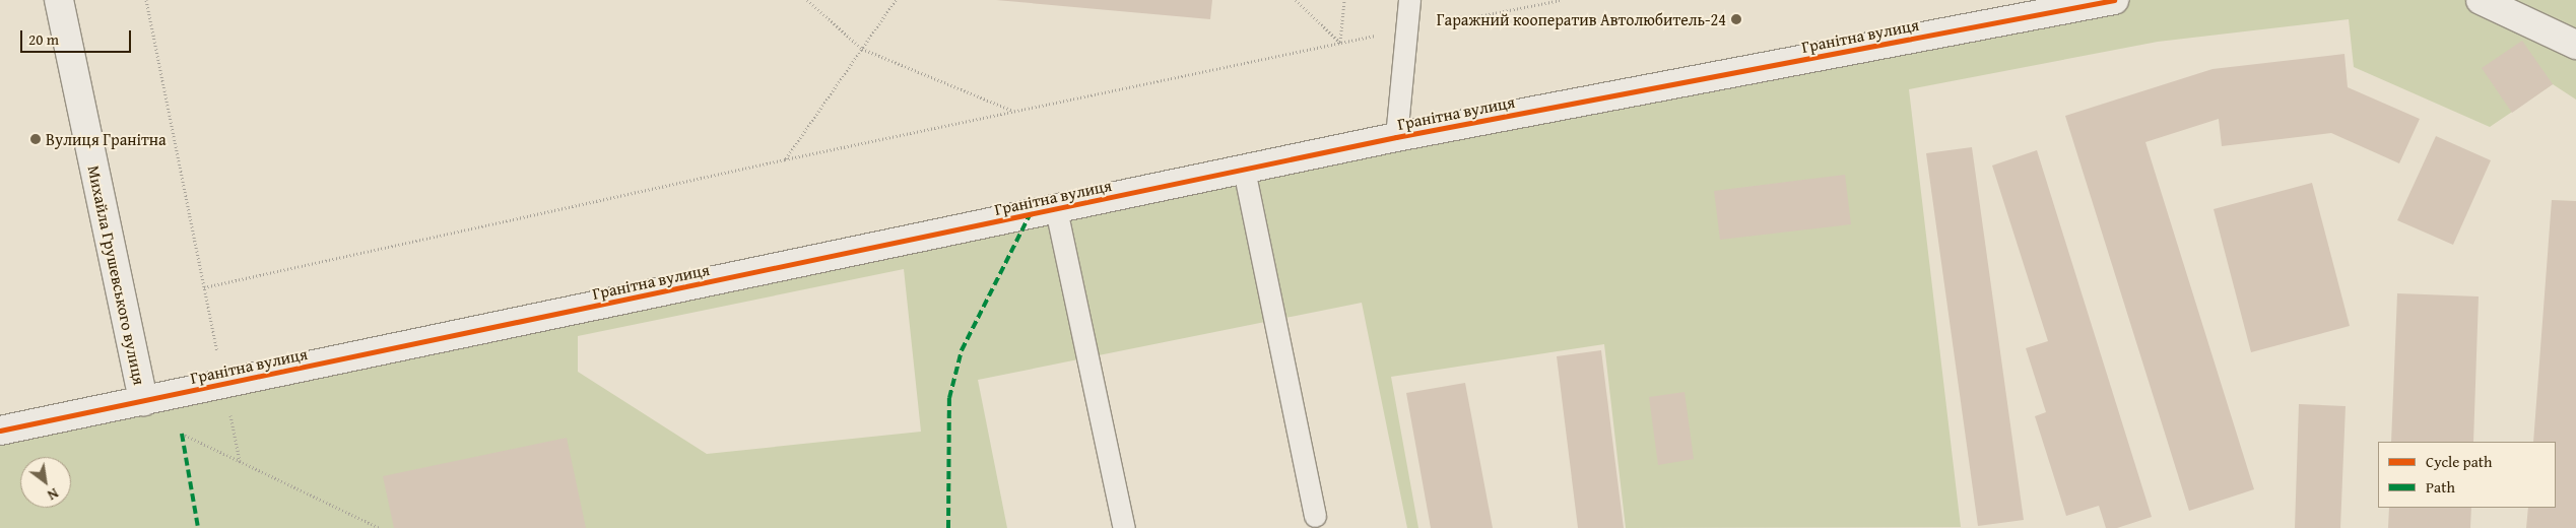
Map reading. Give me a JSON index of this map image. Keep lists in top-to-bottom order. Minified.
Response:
{"streets":{"street":["Гранітна вулиця","Михайла Грушевського вулиця"]},"crossings":[["Гранітна вулиця","Михайла Грушевського вулиця"]],"places":["Гаражний кооператив Автолюбитель-24","Вулиця Гранітна"],"legend":["Cycle path","Path"],"scale_bar":"20 m","north":"bottom right"}
